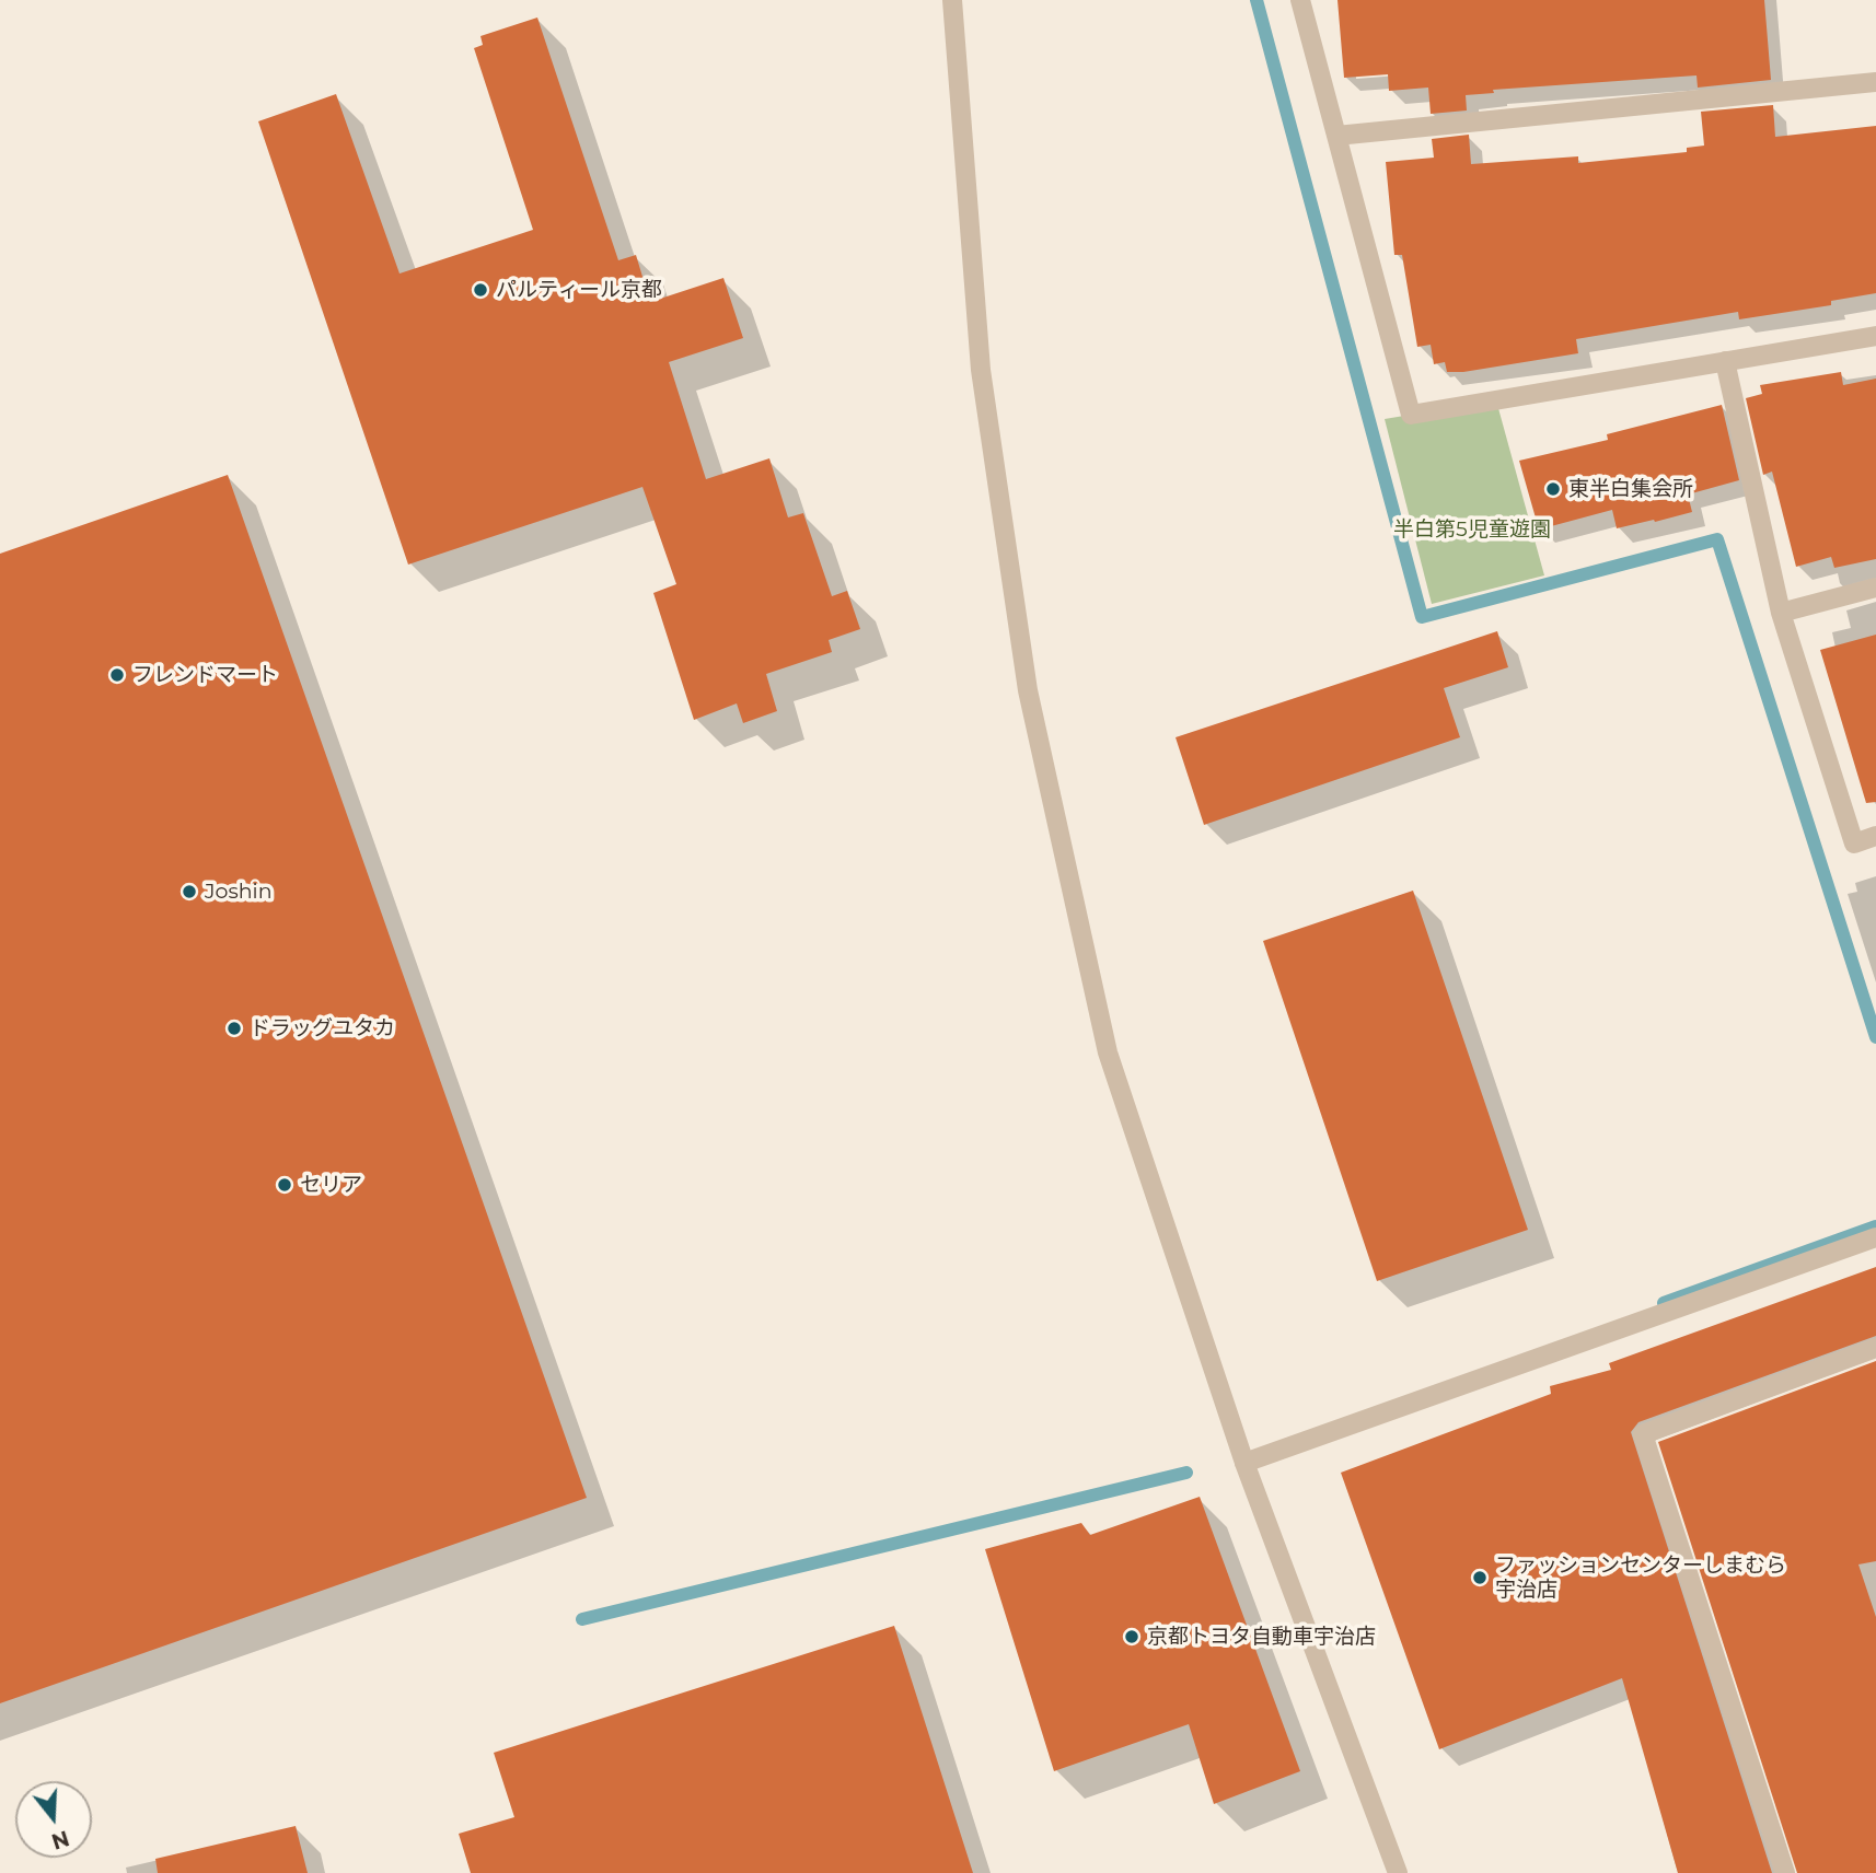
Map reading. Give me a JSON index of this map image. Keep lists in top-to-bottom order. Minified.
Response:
{"parks":["半白第5児童遊園"],"places":["パルティール京都","東半白集会所","フレンドマート","Joshin","ドラッグユタカ","セリア","ファッションセンターしまむら 宇治店","京都トヨタ自動車宇治店"],"north":"bottom"}
